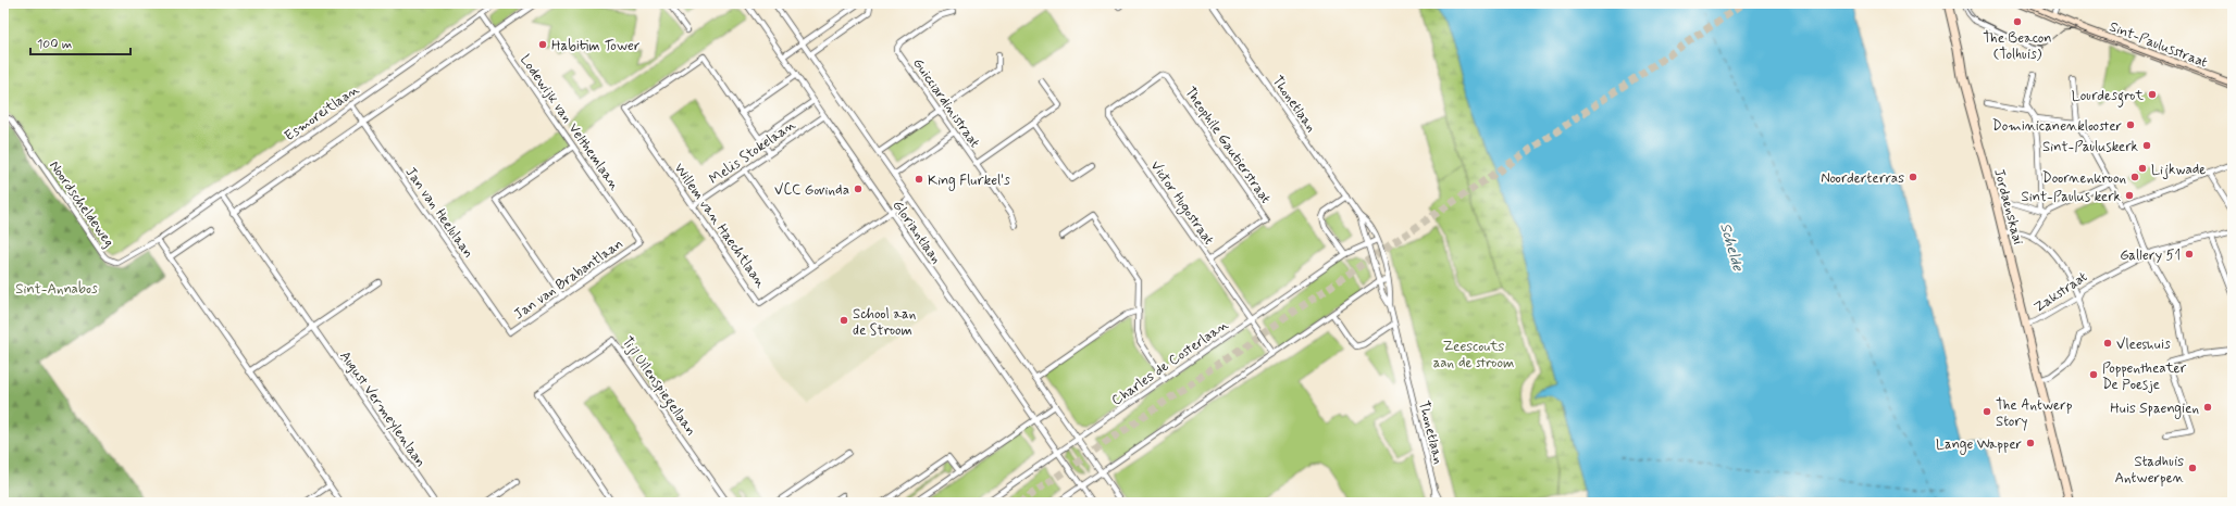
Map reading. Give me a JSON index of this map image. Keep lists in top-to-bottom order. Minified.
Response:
{"streets":{"street":["Sint-Paulusstraat","Guicciardinistraat","Thonetlaan","Esmoreitlaan","Lodewijk van Velthemlaan","Theophile Gautierstraat","Melis Stokelaan","Victor Hugostraat","Noordscheldeweg","Jordaenskaai","Jan van Heelulaan","Willem van Haechtlaan","Gloriantlaan","Jan van Brabantlaan","Zakstraat","Charles de Costerlaan","Tijl Uilenspiegellaan","August Vermeylenlaan"]},"crossings":[["Thonetlaan","Charles de Costerlaan"],["Esmoreitlaan","Lodewijk van Velthemlaan"],["Esmoreitlaan","Noordscheldeweg"],["Esmoreitlaan","Jan van Heelulaan"],["Esmoreitlaan","August Vermeylenlaan"],["Lodewijk van Velthemlaan","Jan van Brabantlaan"],["Theophile Gautierstraat","Victor Hugostraat"],["Melis Stokelaan","Willem van Haechtlaan"],["Melis Stokelaan","Gloriantlaan"],["Victor Hugostraat","Charles de Costerlaan"],["Jordaenskaai","Zakstraat"],["Jan van Heelulaan","Jan van Brabantlaan"],["Willem van Haechtlaan","Gloriantlaan"],["Gloriantlaan","Charles de Costerlaan"]],"water":["Schelde"],"parks":["Sint-Annabos","Zeescouts aan de stroom"],"places":["The Beacon (Tolhuis)","Habitim Tower","Lourdesgrot","Dominicanenklooster","Sint-Pauluskerk","Lijkwade","Noorderterras","Doornenkroon","King Flurkel's","VCC Govinda","Sint-Paulus kerk","Gallery 51","School aan de Stroom","Vleeshuis","Poppentheater De Poesje","Huis Spaengien","The Antwerp Story","Lange Wapper","Stadhuis Antwerpen"],"scale_bar":"100 m"}
